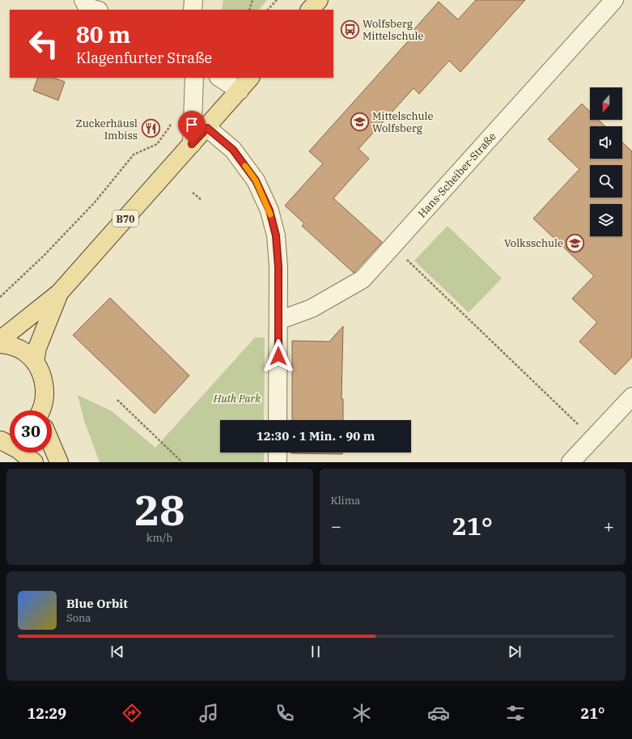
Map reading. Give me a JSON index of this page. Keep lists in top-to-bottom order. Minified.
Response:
{"streets":{"main road":["B70"],"street":["Hans-Scheiber-Straße"]},"parks":["Huth Park"],"places":{"bus stop":["Wolfsberg Mittelschule"],"school or university":["Mittelschule Wolfsberg","Volksschule"],"restaurant":["Zuckerhäusl Imbiss"]},"north":"bottom","page":{"turn":["80 m","Klagenfurter Straße"],"limit":"30","trip":"12:30 · 1 Min. · 90 m","tile":[["28","km/h"],"Klima"],"heat":["−","21°","+"],"song":["Blue Orbit","Sona"],"tabs":["12:29","21°"]}}
